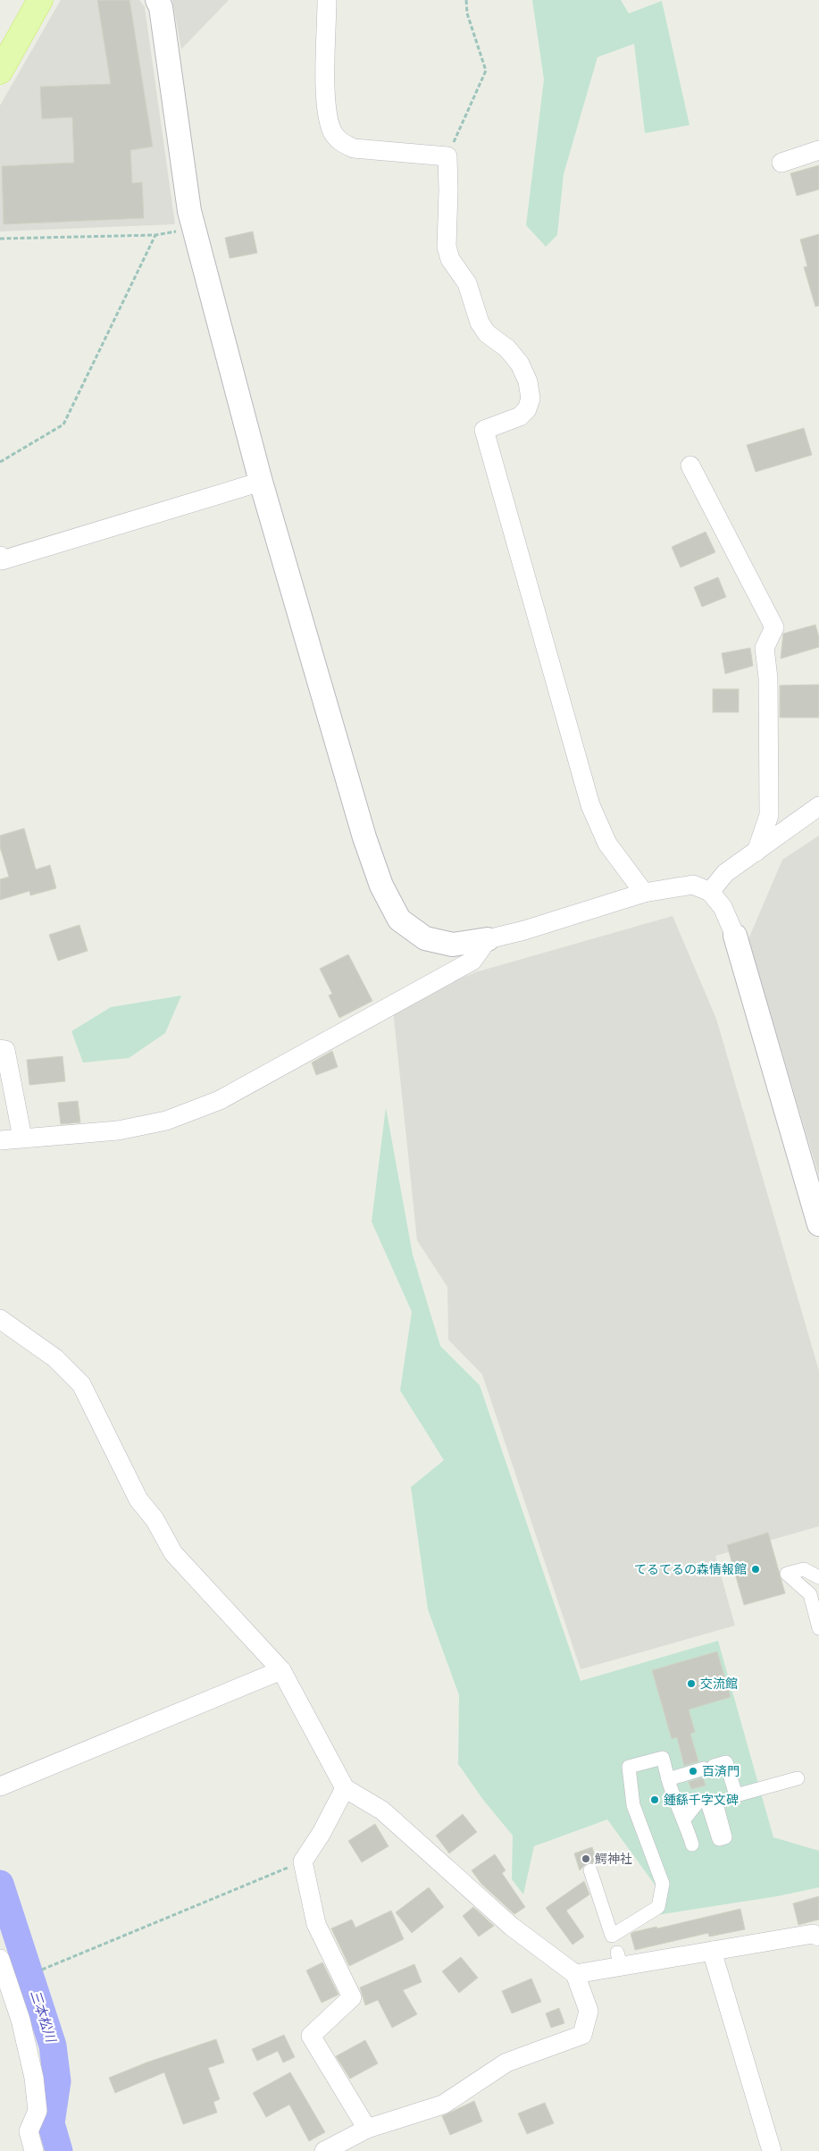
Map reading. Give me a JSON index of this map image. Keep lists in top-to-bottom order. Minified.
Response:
{"water":["三本松川"],"places":["てるてるの森情報館","交流館","百済門","鍾繇千字文碑","鰐神社"]}
